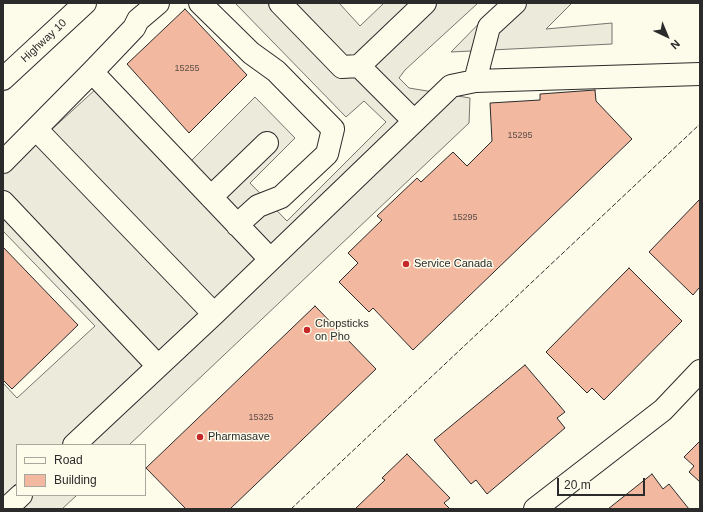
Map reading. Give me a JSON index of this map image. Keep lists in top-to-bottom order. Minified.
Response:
{"streets":{"main road":["Highway 10"]},"places":["Service Canada","Chopsticks on Pho","Pharmasave"],"house_numbers":["15255","15295","15295","15325"],"legend":["Road","Building"],"scale_bar":"20 m","north":"bottom right"}
